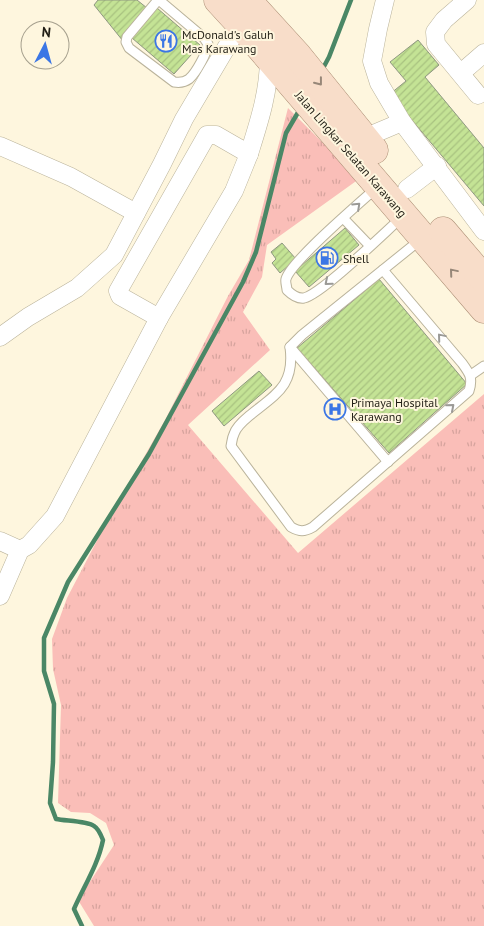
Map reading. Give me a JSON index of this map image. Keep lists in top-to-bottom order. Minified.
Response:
{"streets":{"main road":["Jalan Lingkar Selatan Karawang"]},"places":{"restaurant":["McDonald's Galuh Mas Karawang"],"fuel station":["Shell"],"hospital":["Primaya Hospital Karawang"]},"north":"top"}
